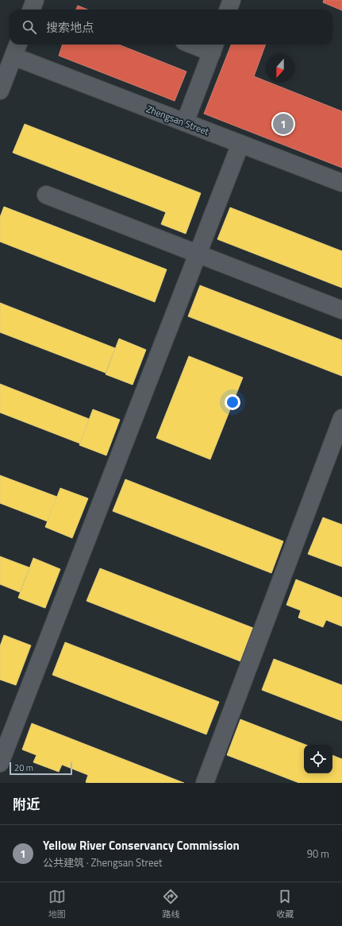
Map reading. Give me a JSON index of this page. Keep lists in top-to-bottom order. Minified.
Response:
{"streets":{"street":["Zhengsan Street"]},"scale_bar":"20 m","north":"bottom","page":{"search":"搜索地点","pins":"1","scale":"20 m","heading":"附近","list":[{"mark":"1","name":"Yellow River Conservancy Commission","note":"公共建筑 · Zhengsan Street","value":"90 m"}],"nav":["地图","路线","收藏"]}}
